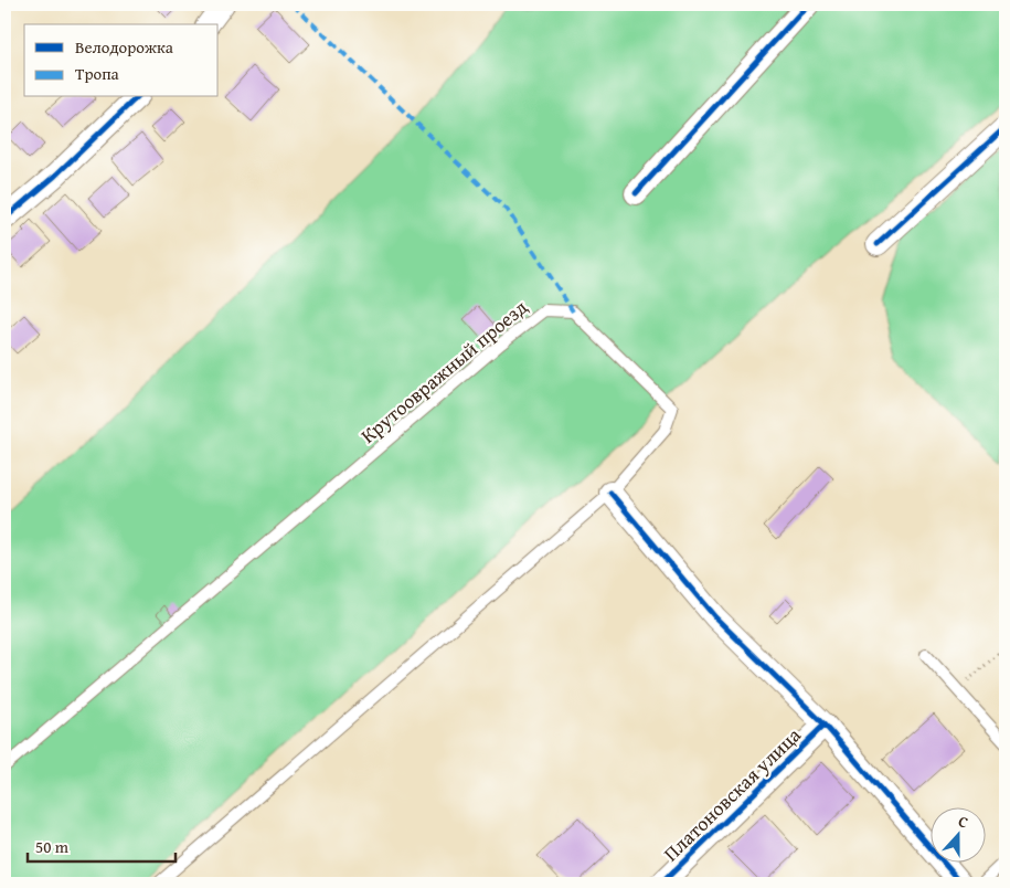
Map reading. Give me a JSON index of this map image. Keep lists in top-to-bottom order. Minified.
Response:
{"streets":{"street":["Платоновская улица"],"lane":["Крутоовражный проезд"]},"legend":["Велодорожка","Тропа"],"scale_bar":"50 m","north":"top"}
